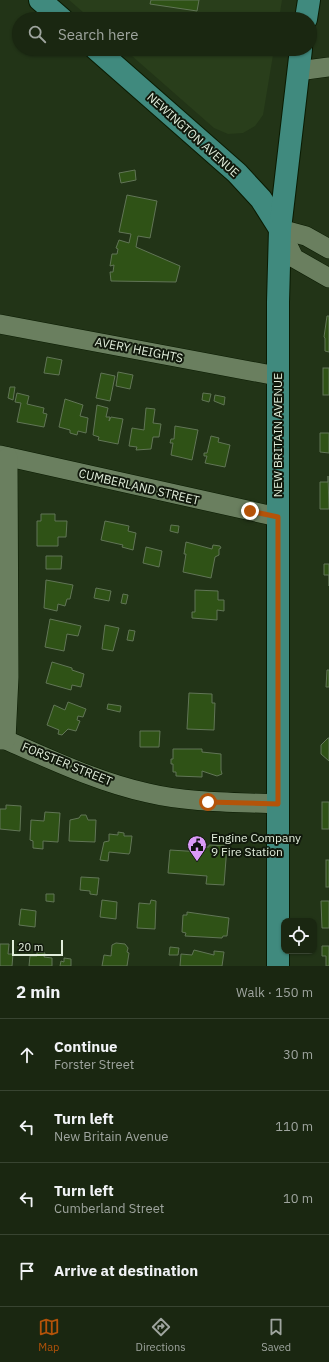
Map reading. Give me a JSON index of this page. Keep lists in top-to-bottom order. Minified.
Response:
{"streets":{"main road":["NEWINGTON AVENUE","NEW BRITAIN AVENUE"],"street":["AVERY HEIGHTS","CUMBERLAND STREET","FORSTER STREET"]},"crossings":[["NEWINGTON AVENUE","NEW BRITAIN AVENUE"],["AVERY HEIGHTS","NEW BRITAIN AVENUE"],["NEW BRITAIN AVENUE","CUMBERLAND STREET"],["NEW BRITAIN AVENUE","FORSTER STREET"]],"places":{"public building":["Engine Company 9 Fire Station"]},"scale_bar":"20 m","page":{"search":"Search here","scale":"20 m","heading":["2 min","Walk · 150 m"],"list":[["Continue","Forster Street","30 m"],["Turn left","New Britain Avenue","110 m"],["Turn left","Cumberland Street","10 m"],"Arrive at destination"],"nav":["Map","Directions","Saved"]}}
